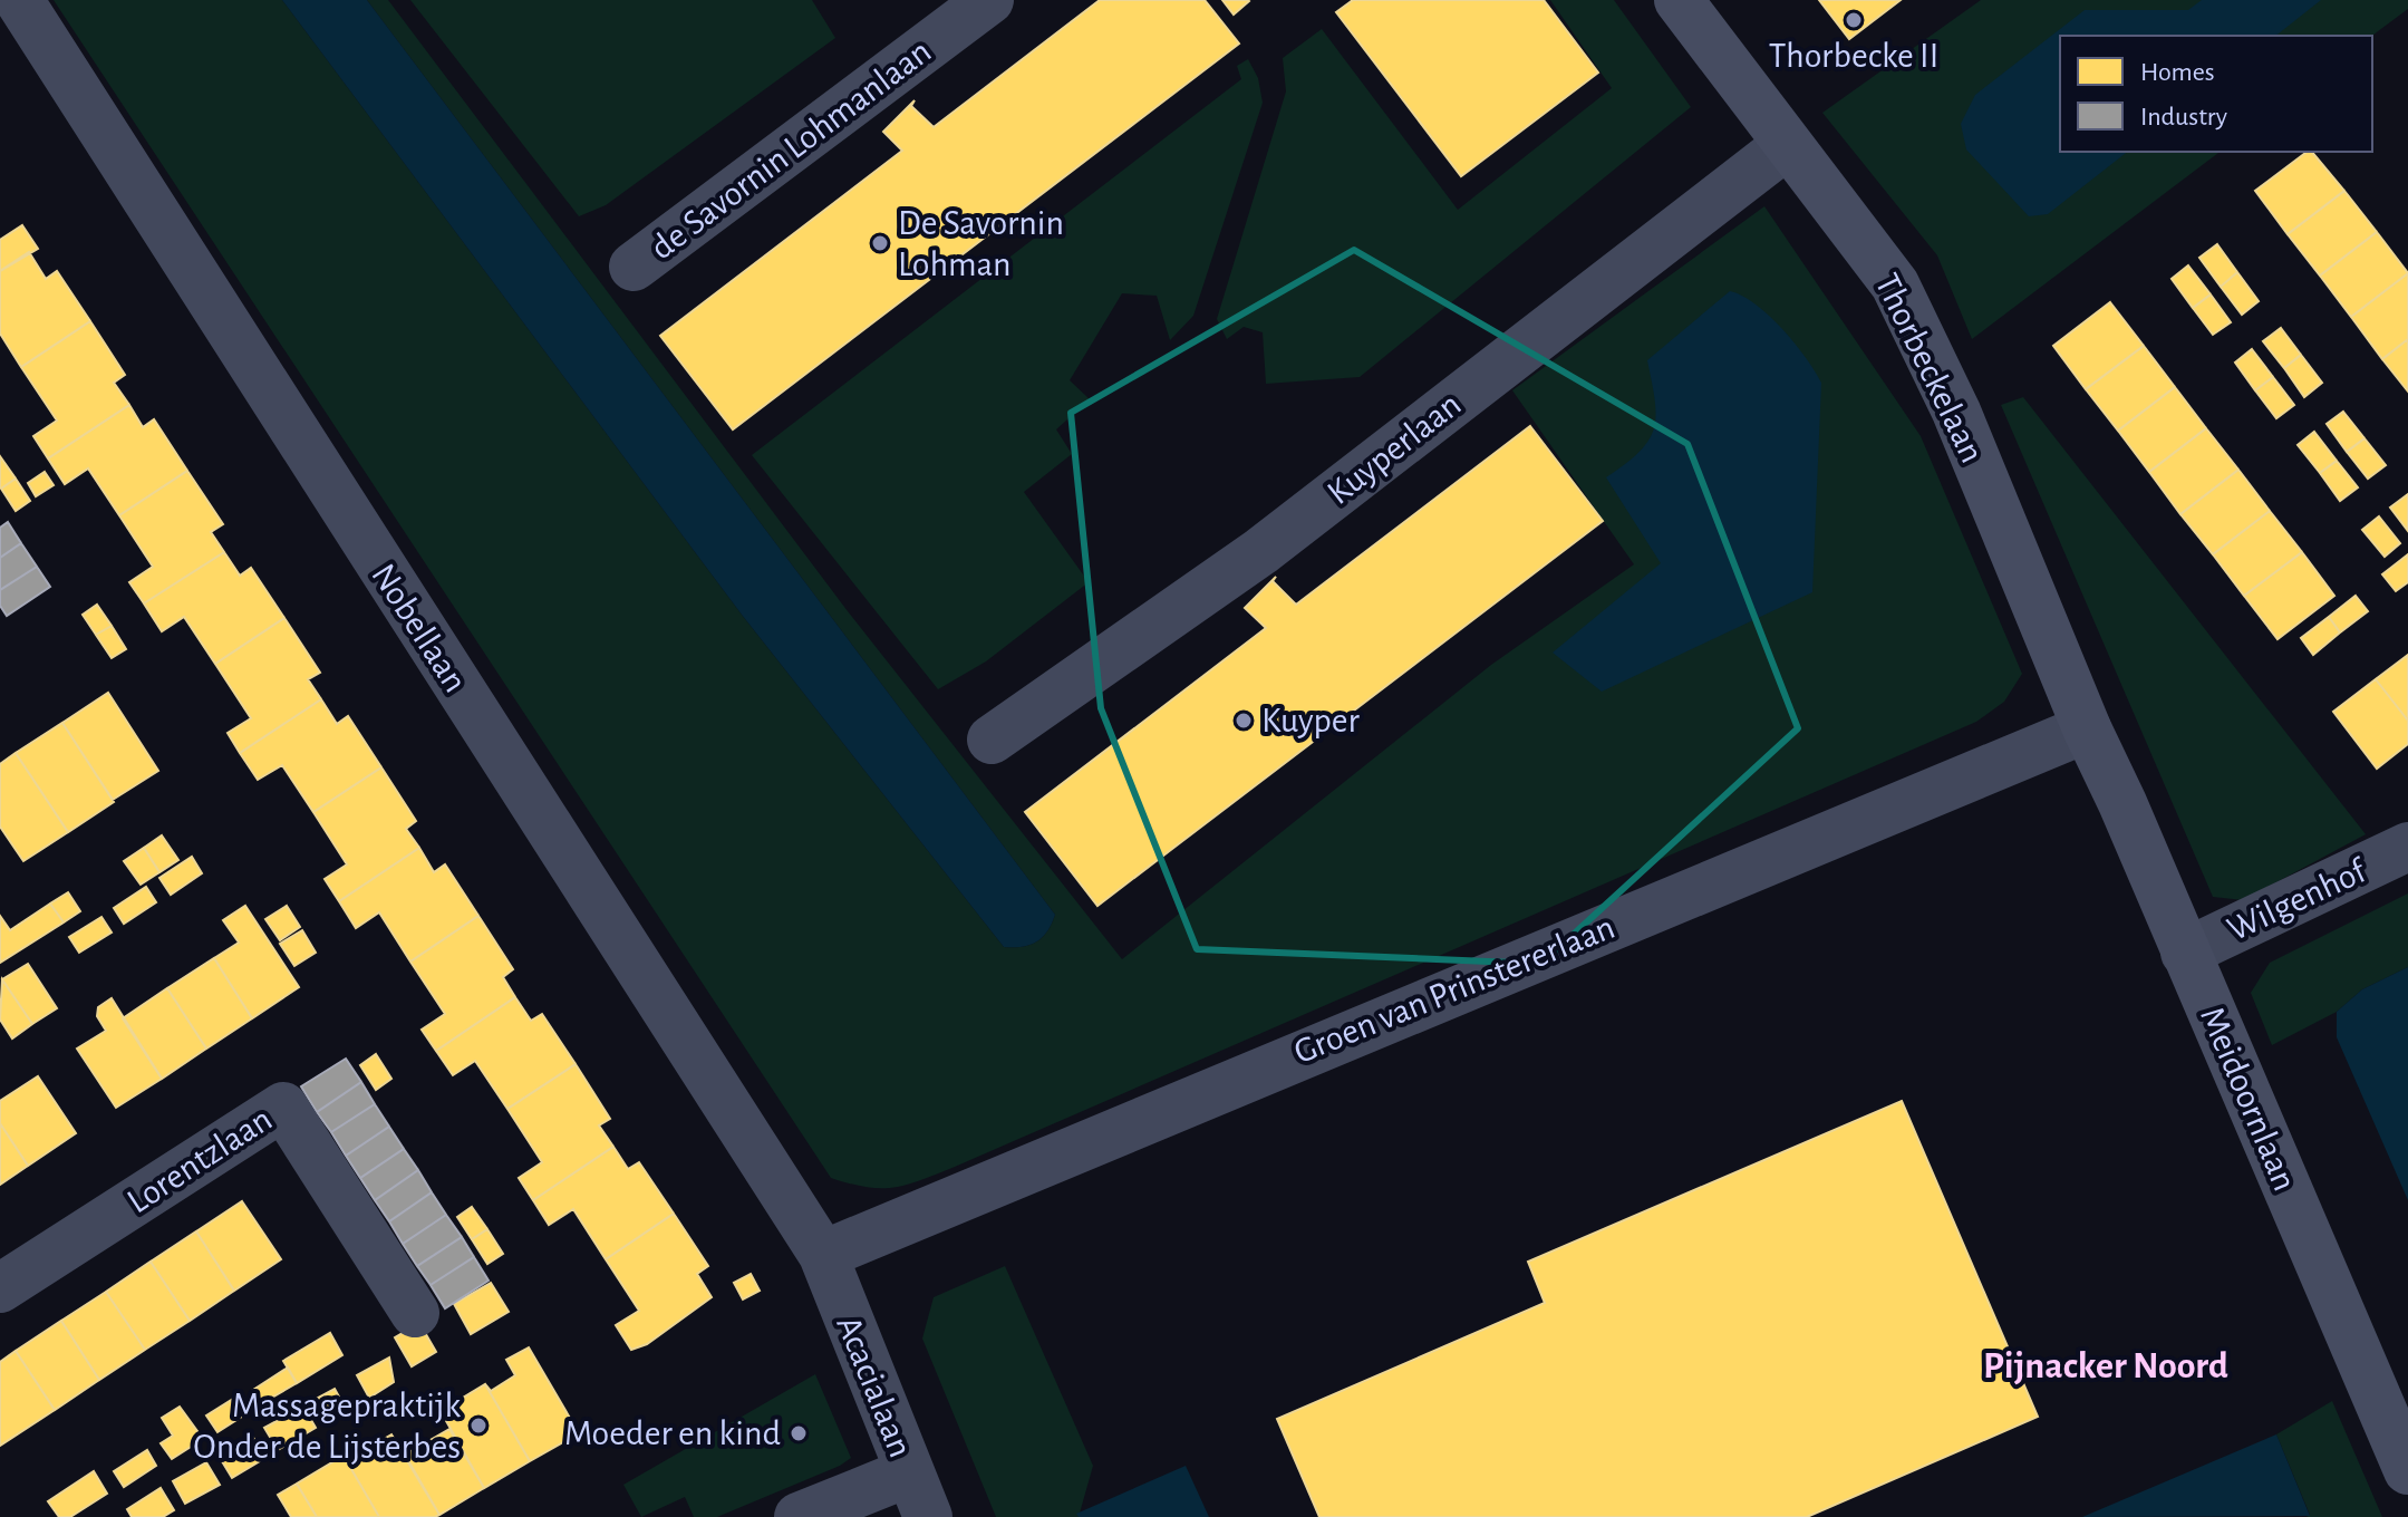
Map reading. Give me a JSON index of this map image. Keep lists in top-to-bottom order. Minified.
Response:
{"streets":{"street":["de Savornin Lohmanlaan","Thorbeckelaan","Kuyperlaan","Nobellaan","Wilgenhof","Groen van Prinstererlaan","Meidoornlaan","Lorentzlaan","Acacialaan"]},"crossings":[["Thorbeckelaan","Kuyperlaan"],["Thorbeckelaan","Groen van Prinstererlaan"],["Thorbeckelaan","Meidoornlaan"],["Nobellaan","Groen van Prinstererlaan"],["Nobellaan","Acacialaan"],["Wilgenhof","Meidoornlaan"],["Groen van Prinstererlaan","Meidoornlaan"],["Groen van Prinstererlaan","Acacialaan"]],"districts":["Pijnacker Noord"],"places":["Thorbecke II","De Savornin Lohman","Kuyper","Massagepraktijk Onder de Lijsterbes","Moeder en kind"],"legend":["Homes","Industry"]}
